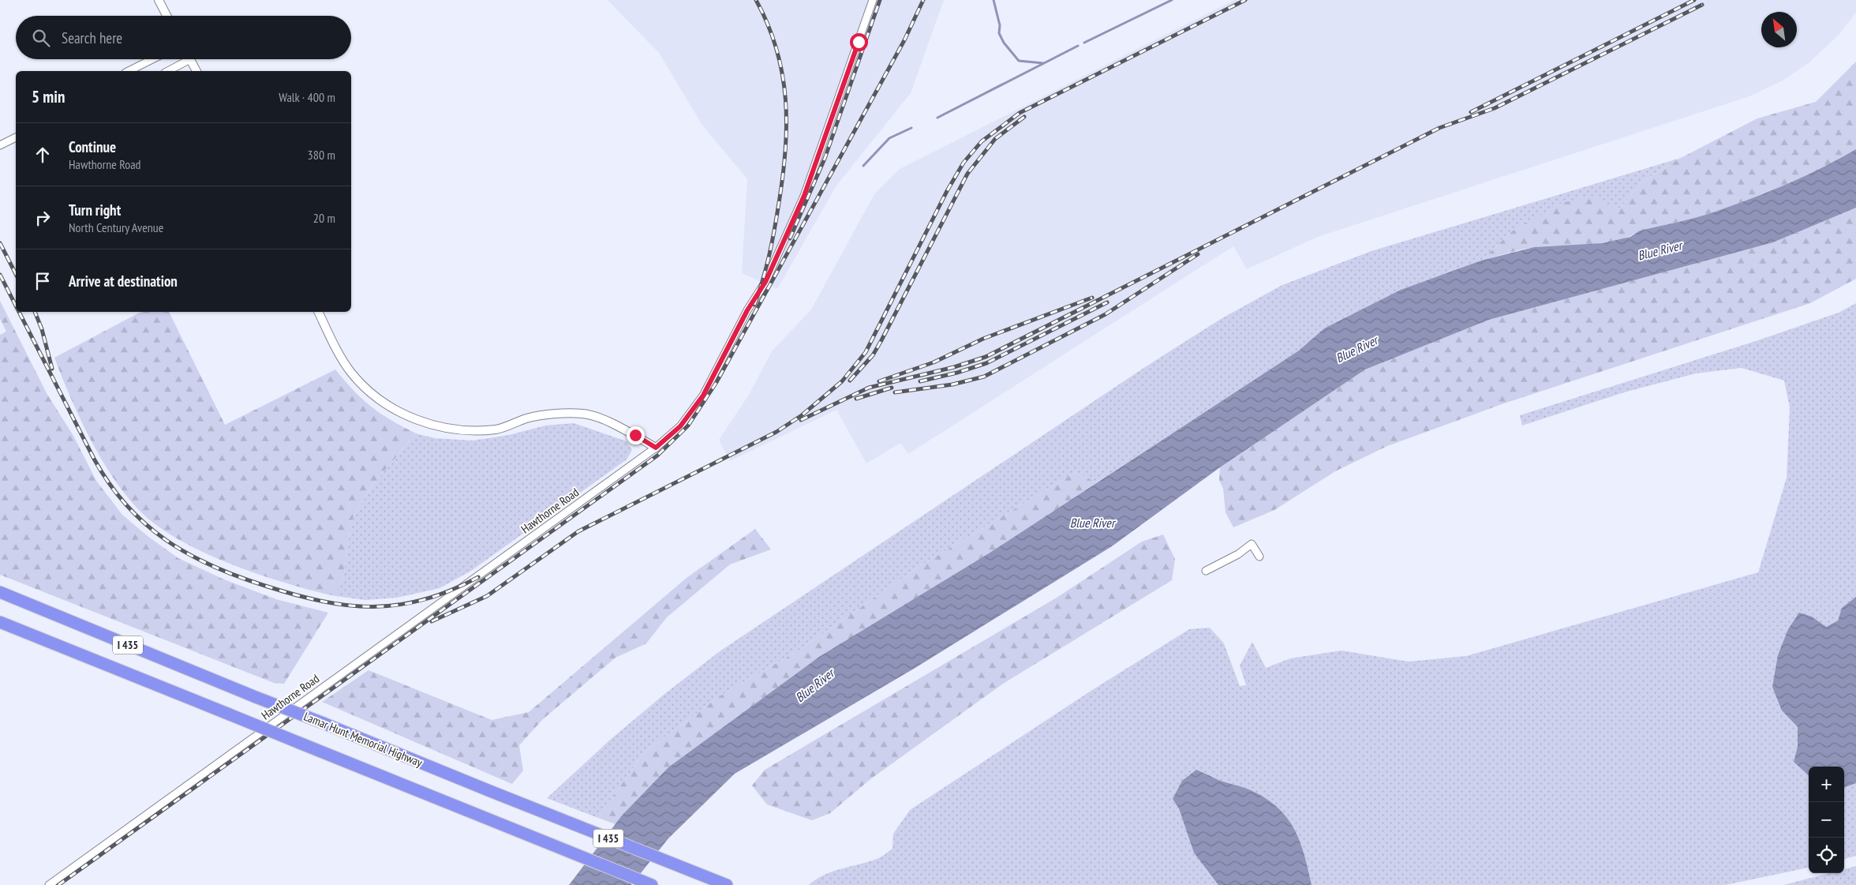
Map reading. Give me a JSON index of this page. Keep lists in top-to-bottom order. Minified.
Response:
{"streets":{"highway":["I 435","Lamar Hunt Memorial Highway"],"street":["Hawthorne Road"]},"water":["Blue River"],"north":"top left","page":{"search":"Search here","heading":["5 min","Walk · 400 m"],"list":[["Continue","Hawthorne Road","380 m"],["Turn right","North Century Avenue","20 m"],"Arrive at destination"],"map_buttons":["+","−"]}}
